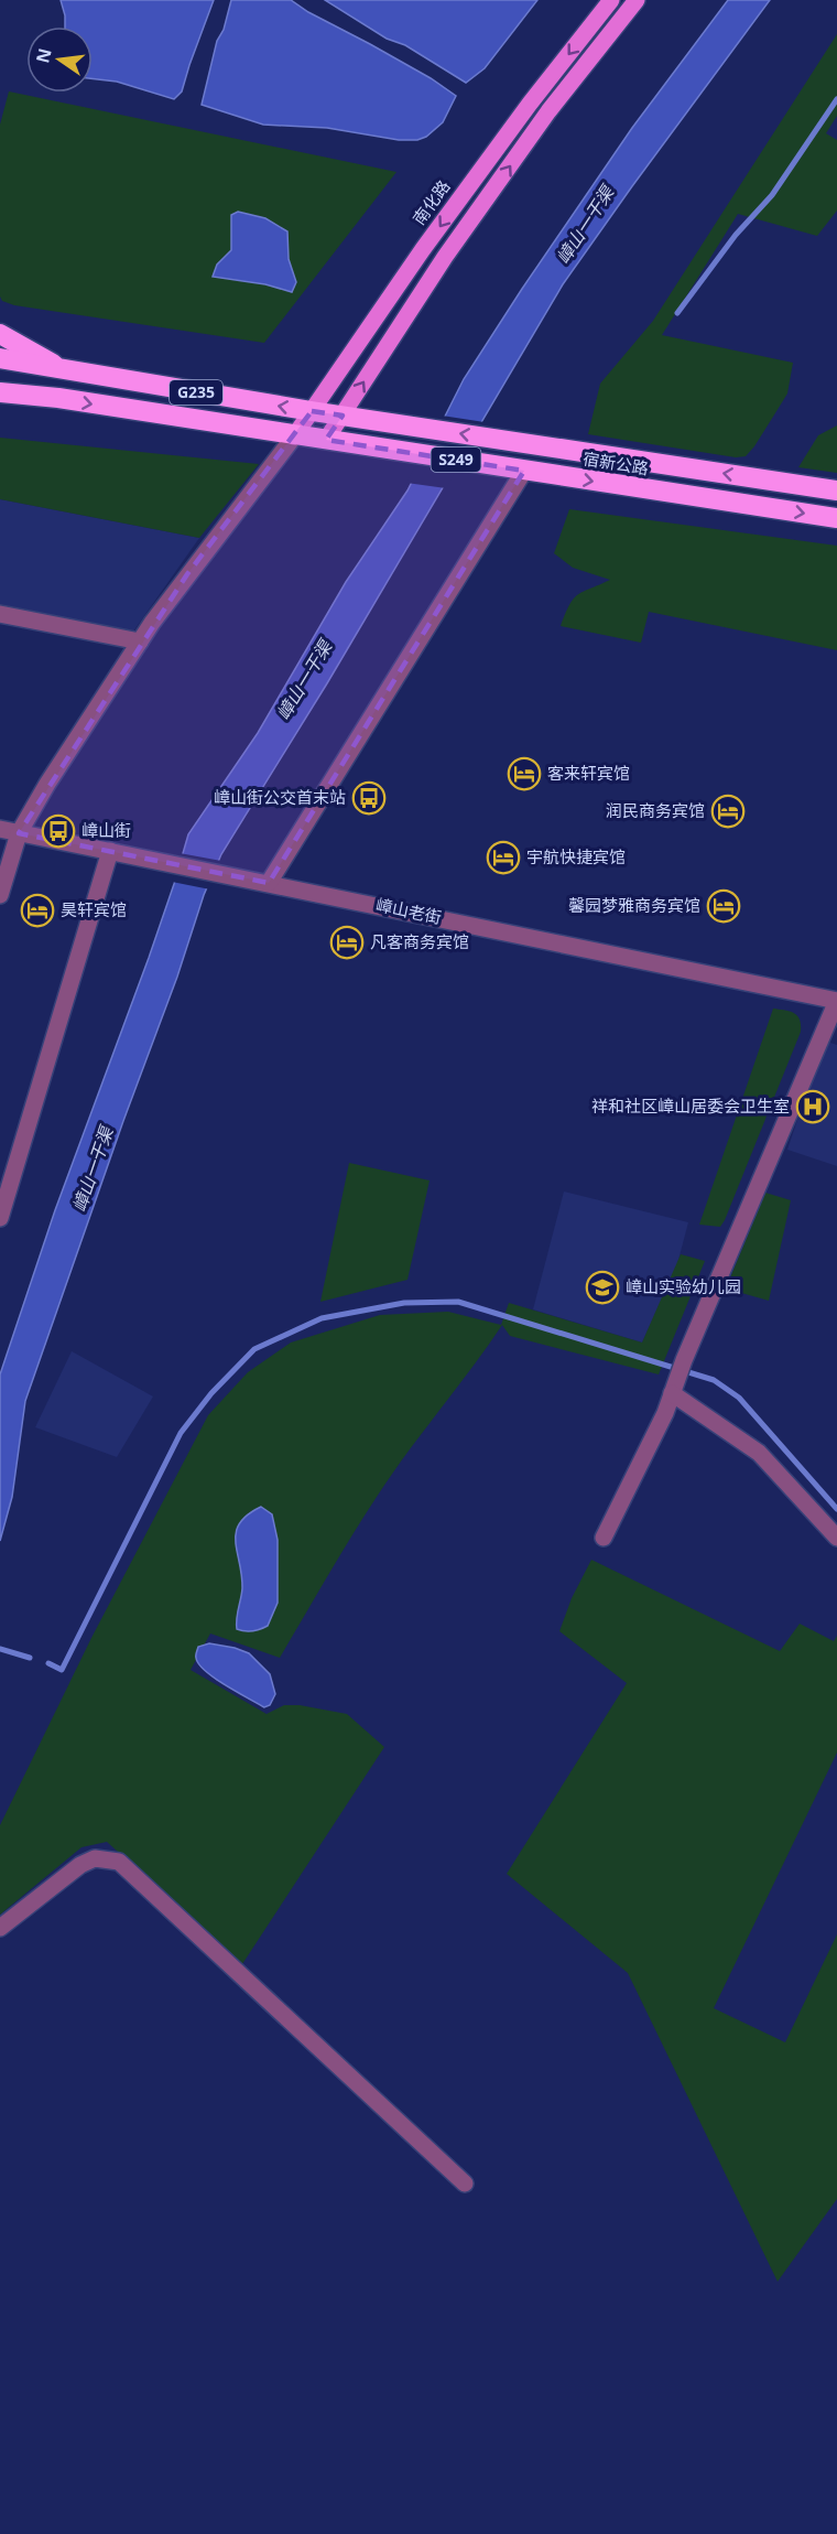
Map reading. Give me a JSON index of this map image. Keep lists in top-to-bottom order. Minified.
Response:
{"streets":{"highway":["G235","S249","宿新公路"],"main road":["南化路"],"street":["嶂山老街"]},"crossings":[["南化路","G235"],["G235","宿新公路"]],"water":["嶂山一干渠"],"places":{"hotel":["客来轩宾馆","润民商务宾馆","宇航快捷宾馆","馨园梦雅商务宾馆","昊轩宾馆","凡客商务宾馆"],"bus stop":["嶂山街公交首末站","嶂山街"],"hospital":["祥和社区嶂山居委会卫生室"],"school or university":["嶂山实验幼儿园"]},"north":"left"}
